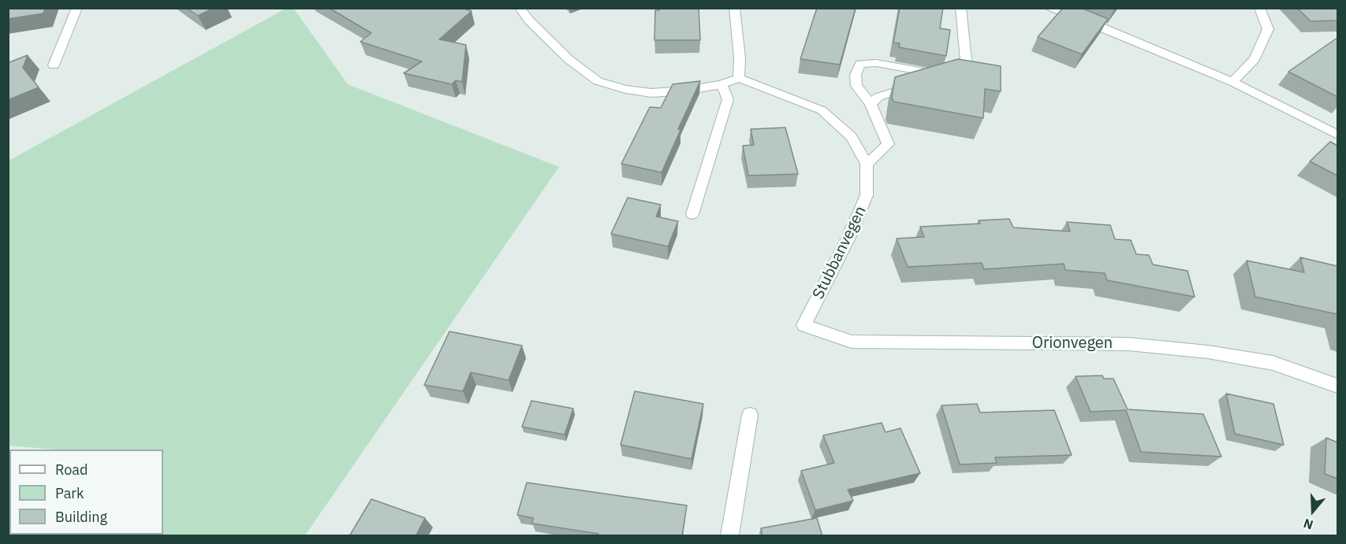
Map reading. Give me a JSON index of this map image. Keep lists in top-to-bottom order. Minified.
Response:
{"streets":{"street":["Stubbanvegen","Orionvegen"]},"crossings":[["Stubbanvegen","Orionvegen"]],"legend":["Road","Park","Building"],"north":"bottom"}
